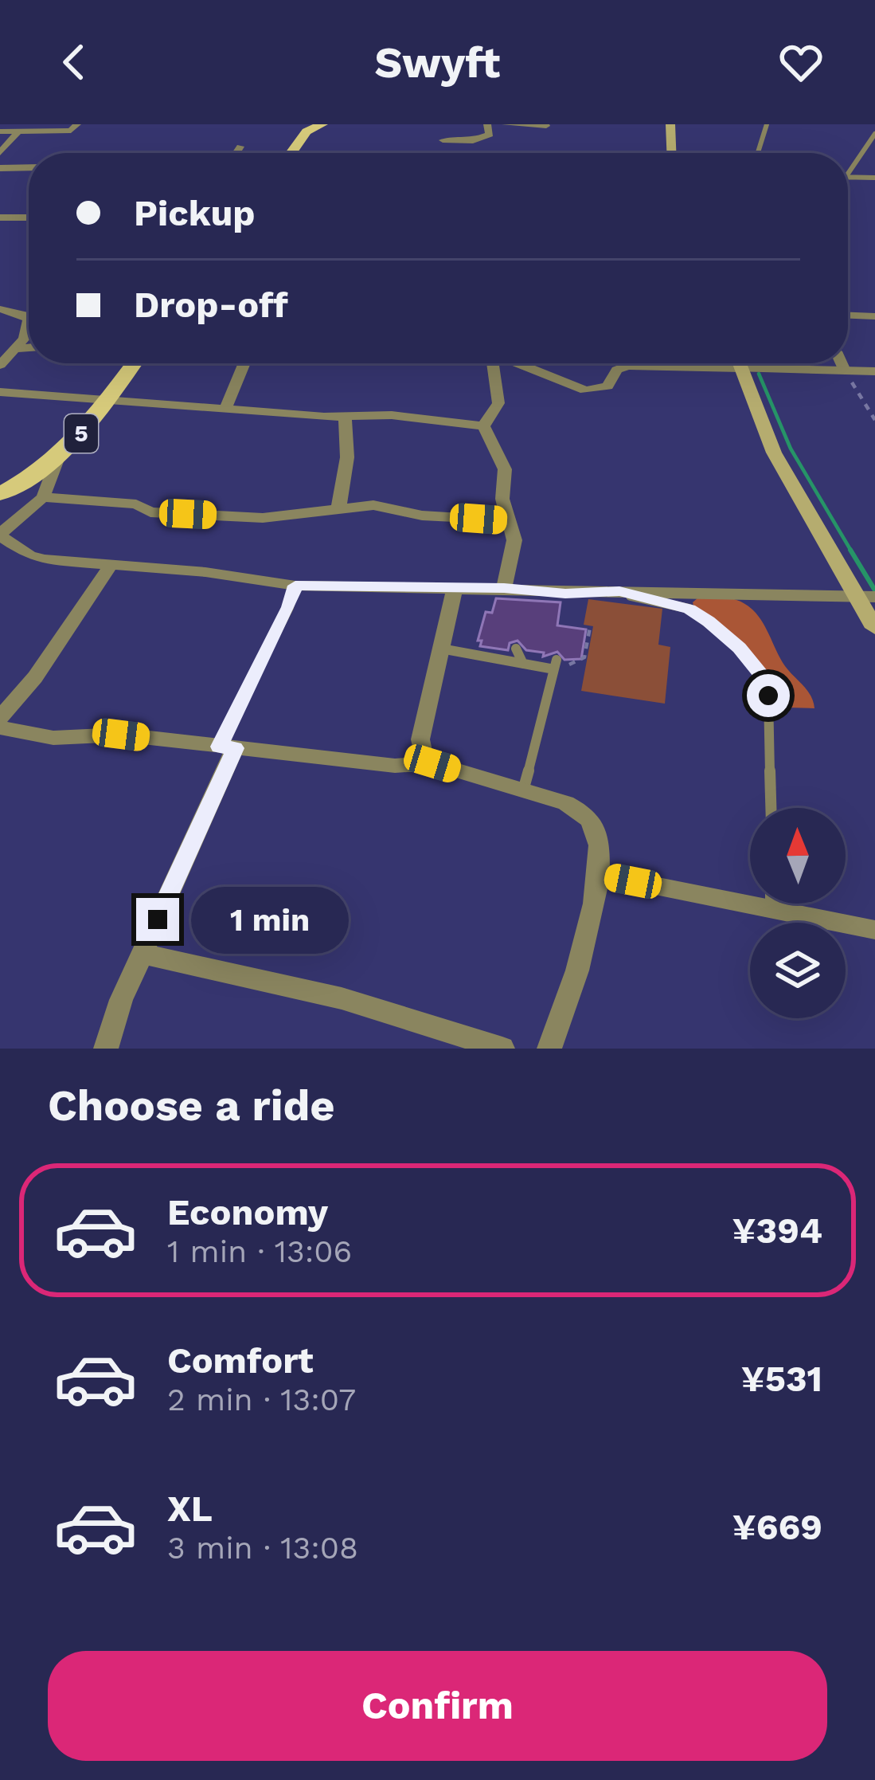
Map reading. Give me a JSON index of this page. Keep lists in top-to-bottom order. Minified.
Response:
{"streets":{"main road":["5"]},"north":"top","page":{"header":"Swyft","banner":["Pickup","Drop-off"],"bubble":"1 min","heading":"Choose a ride","list":[{"name":"Economy","note":"1 min · 13:06","value":"¥394"},{"name":"Comfort","note":"2 min · 13:07","value":"¥531"},{"name":"XL","note":"3 min · 13:08","value":"¥669"}],"buttons":"Confirm"}}
